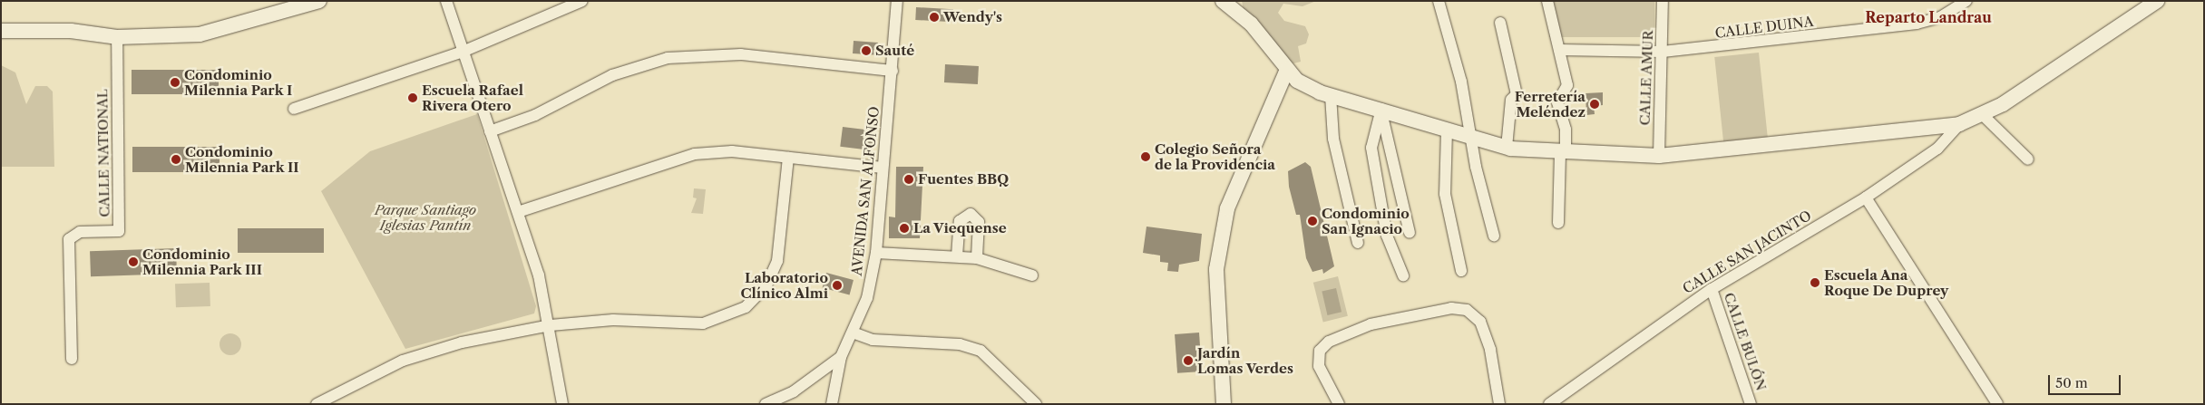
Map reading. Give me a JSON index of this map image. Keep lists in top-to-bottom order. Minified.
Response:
{"streets":{"street":["CALLE DUINA","CALLE AMUR","CALLE NATIONAL","AVENIDA SAN ALFONSO","CALLE SAN JACINTO","CALLE BULÓN"]},"crossings":[["CALLE DUINA","CALLE AMUR"],["CALLE SAN JACINTO","CALLE BULÓN"]],"districts":["Reparto Landrau"],"parks":["Parque Santiago Iglesias Pantín"],"places":["Wendy's","Sauté","Condominio Milennia Park I","Escuela Rafael Rivera Otero","Ferretería Meléndez","Colegio Señora de la Providencia","Condominio Milennia Park II","Fuentes BBQ","Condominio San Ignacio","La Viequense","Condominio Milennia Park III","Escuela Ana Roque De Duprey","Laboratorio Clínico Almi","Jardín Lomas Verdes"],"scale_bar":"50 m"}
